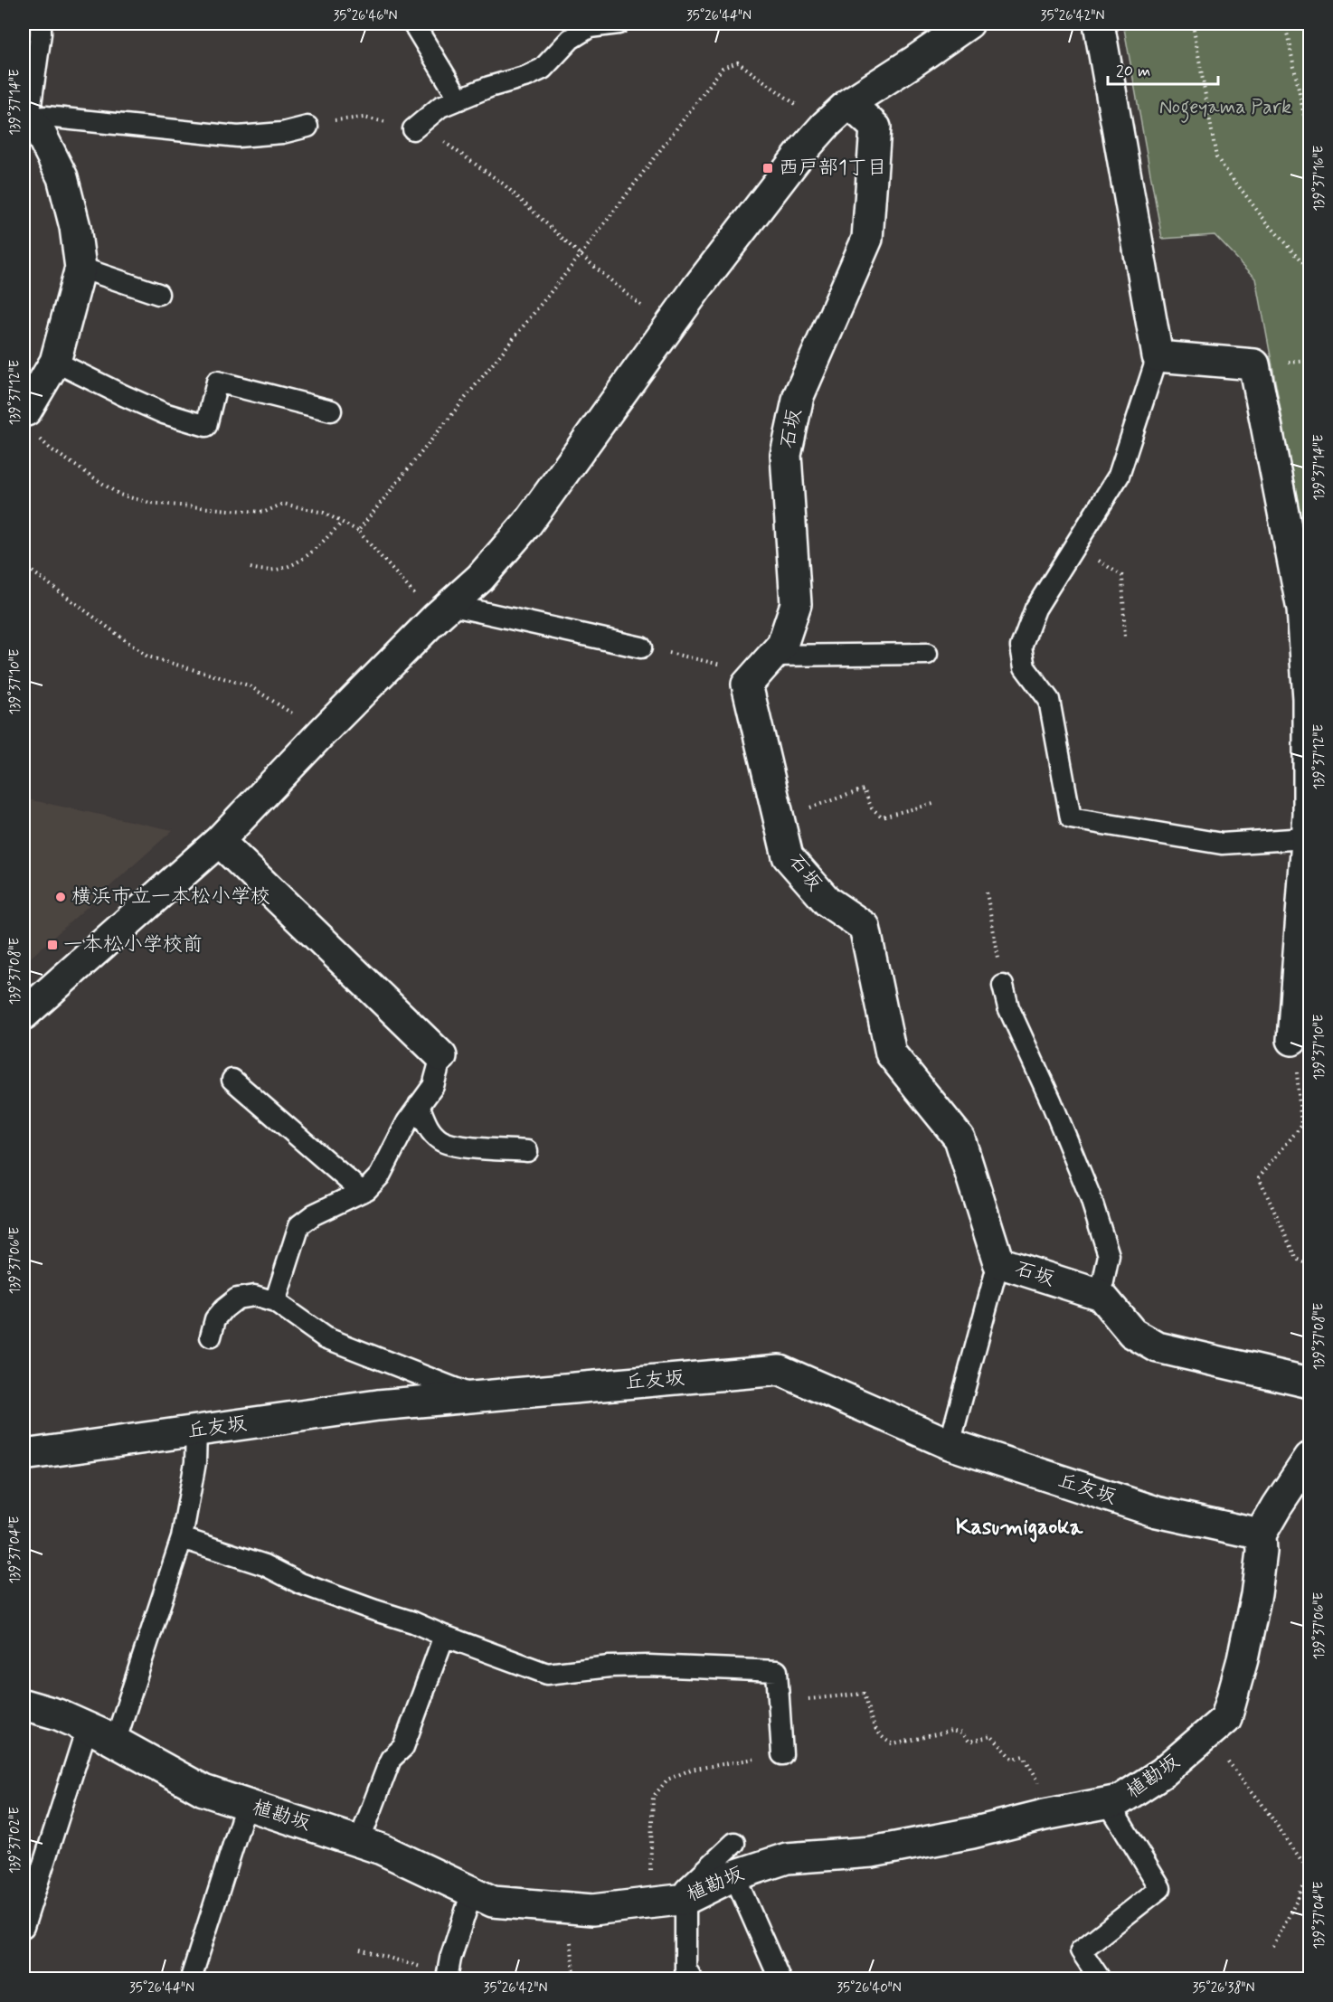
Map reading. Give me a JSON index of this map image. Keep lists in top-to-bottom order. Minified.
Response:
{"streets":{"street":["石坂","丘友坂","植勘坂"]},"crossings":[["丘友坂","植勘坂"]],"districts":["Kasumigaoka"],"parks":["Nogeyama Park"],"places":{"transit":["西戸部1丁目","一本松小学校前"],"other":["横浜市立一本松小学校"]},"scale_bar":"20 m","coordinates":["35°26'46\"N","35°26'44\"N","35°26'42\"N","139°37'14\"E","139°37'16\"E","139°37'12\"E","139°37'10\"E","139°37'08\"E","139°37'06\"E","139°37'04\"E","139°37'02\"E","35°26'40\"N","35°26'38\"N"]}
